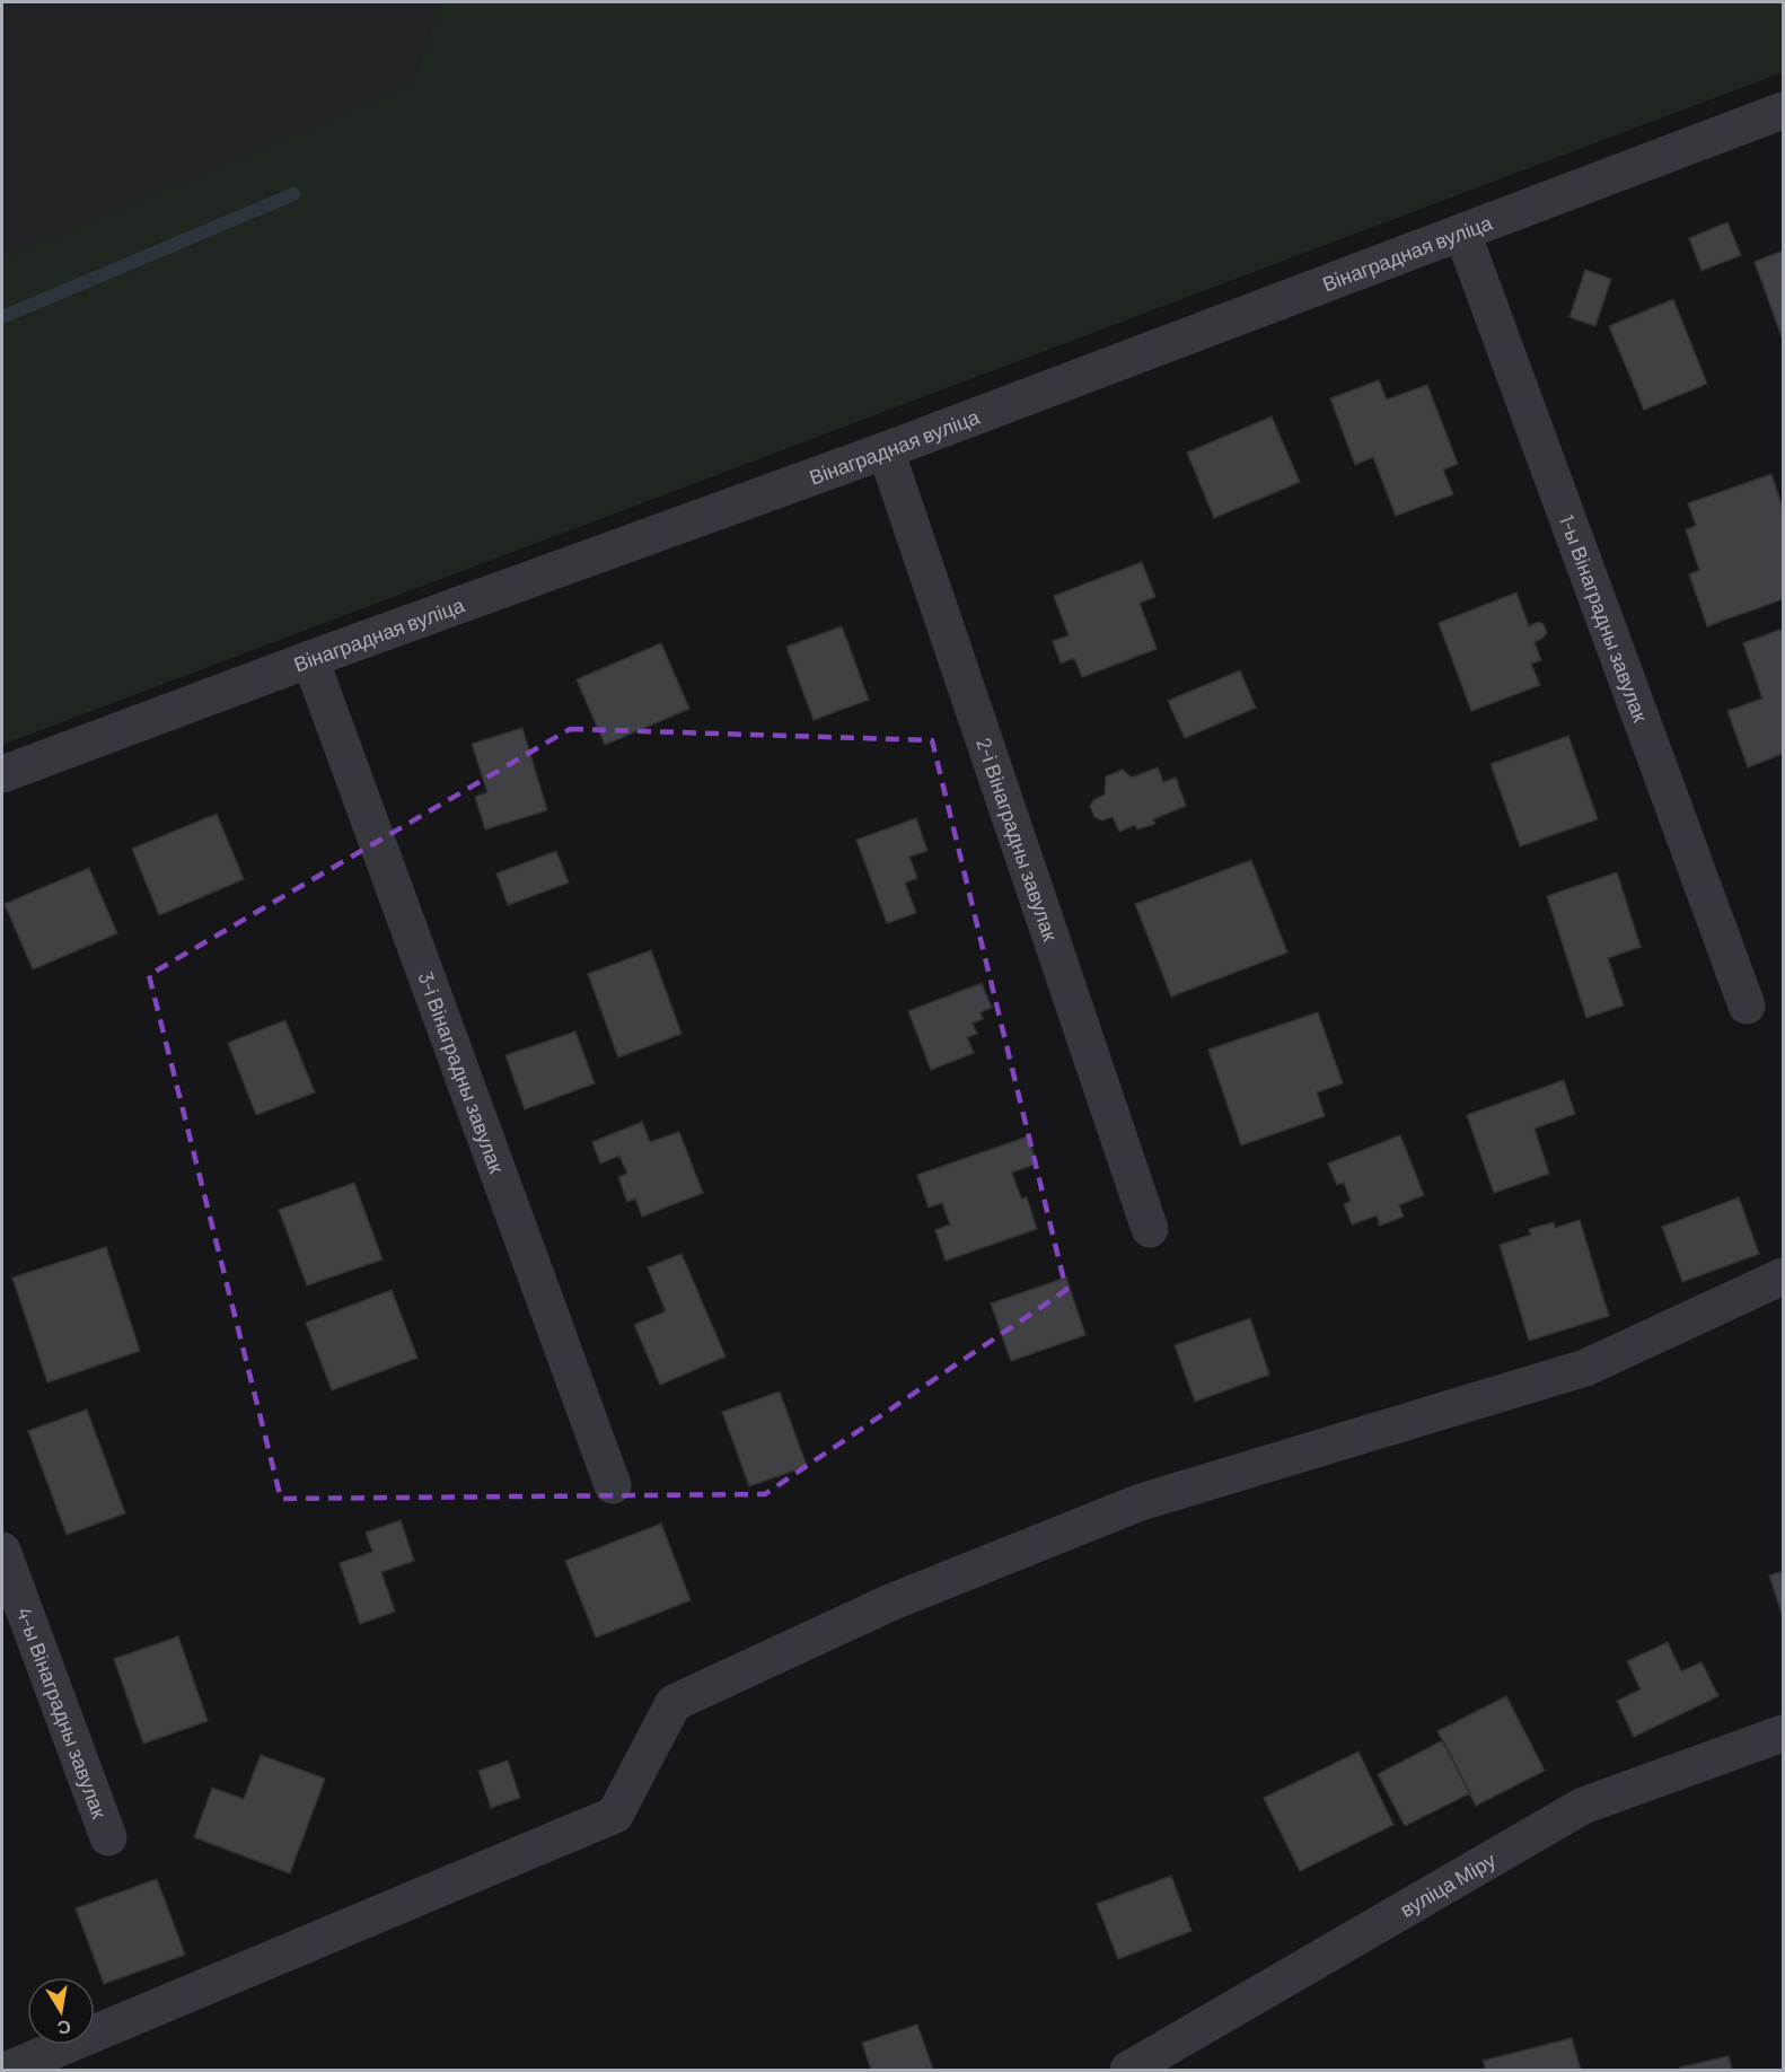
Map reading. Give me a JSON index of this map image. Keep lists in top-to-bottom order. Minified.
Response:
{"streets":{"street":["Вінаградная вуліца","1-ы Вінаградны завулак","2-і Вінаградны завулак","3-і Вінаградны завулак","4-ы Вінаградны завулак","вуліца Міру"]},"crossings":[["Вінаградная вуліца","1-ы Вінаградны завулак"],["Вінаградная вуліца","2-і Вінаградны завулак"],["Вінаградная вуліца","3-і Вінаградны завулак"]],"north":"bottom"}
